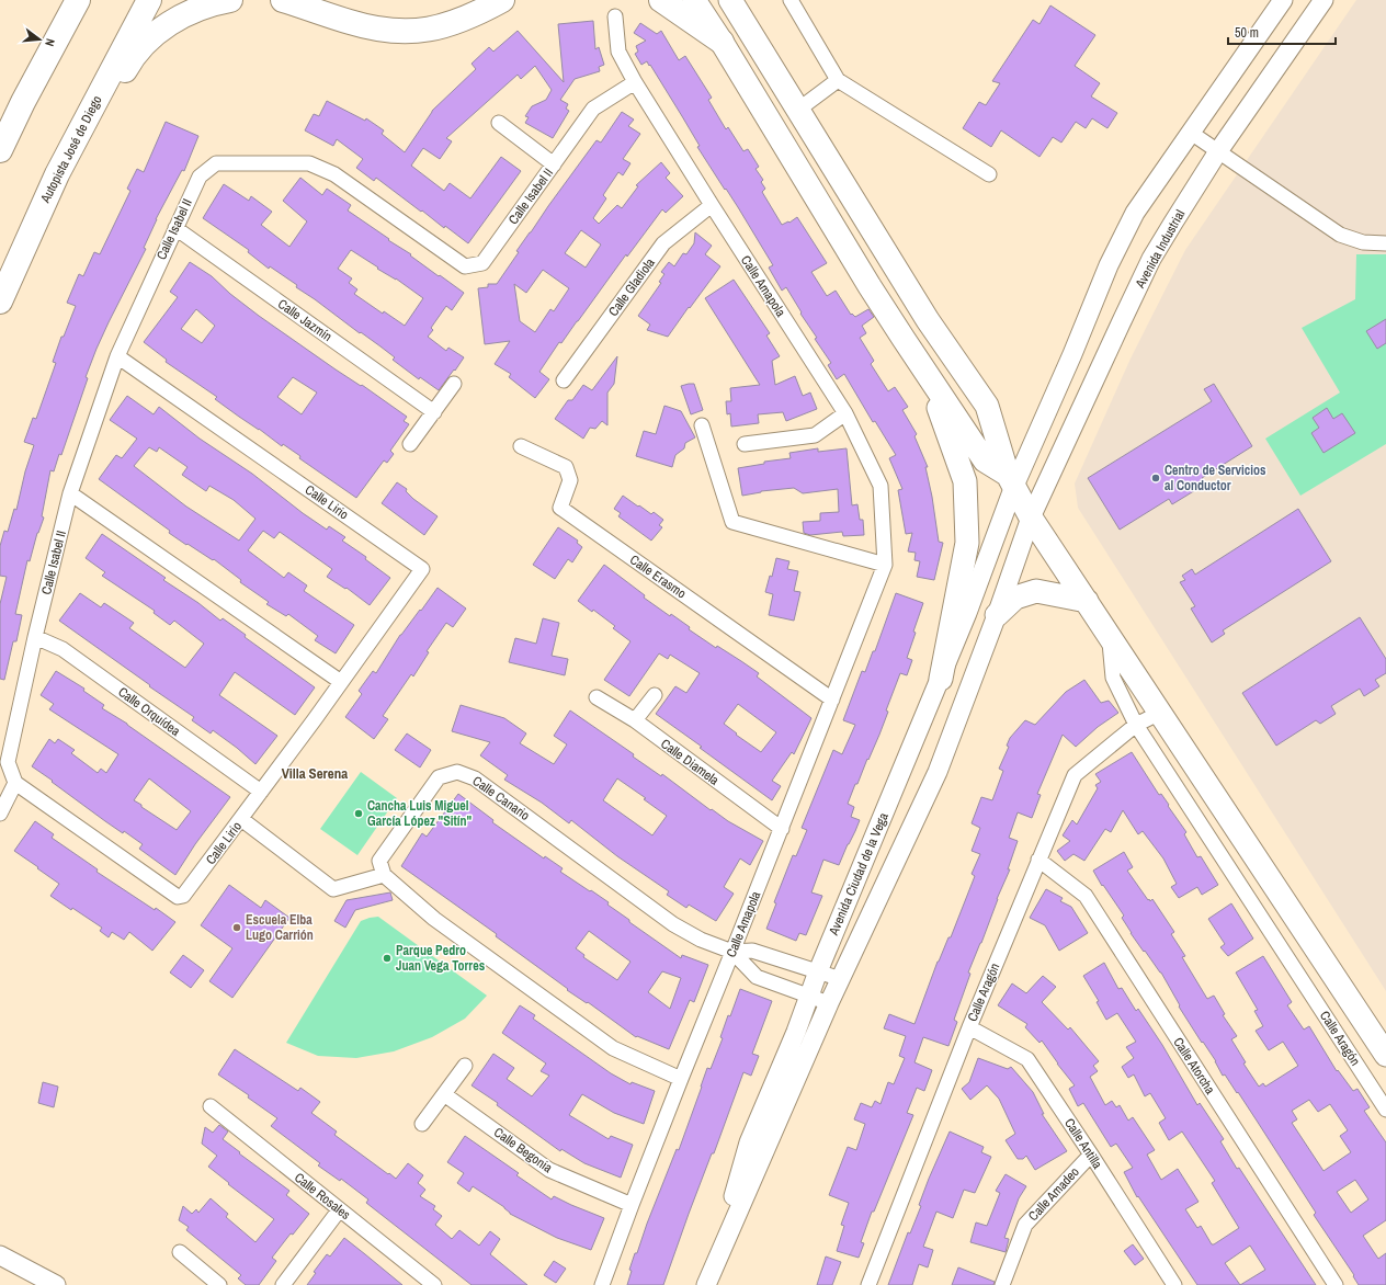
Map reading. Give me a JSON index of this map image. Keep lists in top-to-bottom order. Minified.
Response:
{"streets":{"highway":["Autopista José de Diego"],"street":["Calle Isabel II","Avenida Industrial","Calle Amapola","Calle Gladiola","Calle Jazmín","Calle Lirio","Calle Erasmo","Calle Orquídea","Calle Diamela","Calle Canario","Avenida Ciudad de la Vega","Calle Aragón","Calle Atorcha","Calle Antilla","Calle Begonia","Calle Amadeo","Calle Rosales"]},"crossings":[["Calle Isabel II","Calle Amapola"],["Calle Isabel II","Calle Jazmín"],["Calle Isabel II","Calle Lirio"],["Calle Isabel II","Calle Orquídea"],["Avenida Industrial","Avenida Ciudad de la Vega"],["Calle Amapola","Calle Gladiola"],["Calle Amapola","Calle Erasmo"],["Calle Amapola","Calle Diamela"],["Calle Amapola","Calle Canario"],["Calle Amapola","Calle Begonia"],["Calle Lirio","Calle Orquídea"],["Calle Canario","Avenida Ciudad de la Vega"],["Calle Aragón","Calle Atorcha"],["Calle Aragón","Calle Antilla"],["Calle Antilla","Calle Amadeo"]],"districts":["Villa Serena"],"places":["Centro de Servicios al Conductor","Cancha Luis Miguel García López \"Sitín\"","Escuela Elba Lugo Carrión","Parque Pedro Juan Vega Torres"],"scale_bar":"50 m","north":"right"}
